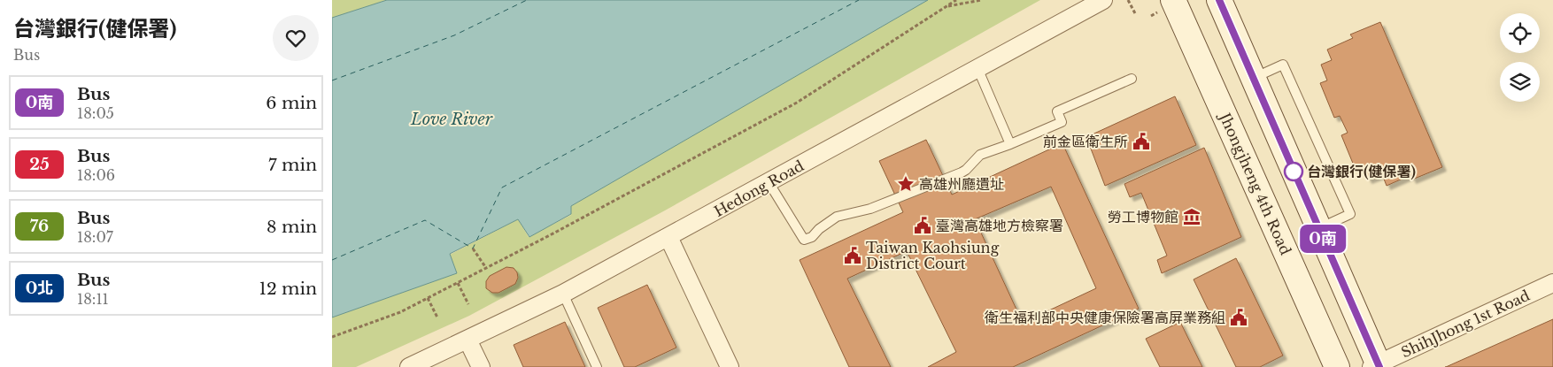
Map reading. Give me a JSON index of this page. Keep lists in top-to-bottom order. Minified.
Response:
{"streets":{"street":["Jhongjheng 4th Road","Hedong Road","ShihJhong 1st Road"]},"water":["Love River"],"places":{"public building":["前金區衛生所","臺灣高雄地方檢察署","Taiwan Kaohsiung District Court","衛生福利部中央健康保險署高屏業務組"],"other":["台灣銀行(健保署)"],"place":["高雄州廳遺址"],"museum":["勞工博物館"]},"lines":["bus line 0南"],"page":{"heading":["台灣銀行(健保署)","Bus"],"on_map":"0南","list":[{"mark":"0南","name":"Bus","note":"18:05","value":"6 min"},{"mark":"25","name":"Bus","note":"18:06","value":"7 min"},{"mark":"76","name":"Bus","note":"18:07","value":"8 min"},{"mark":"0北","name":"Bus","note":"18:11","value":"12 min"}]}}
